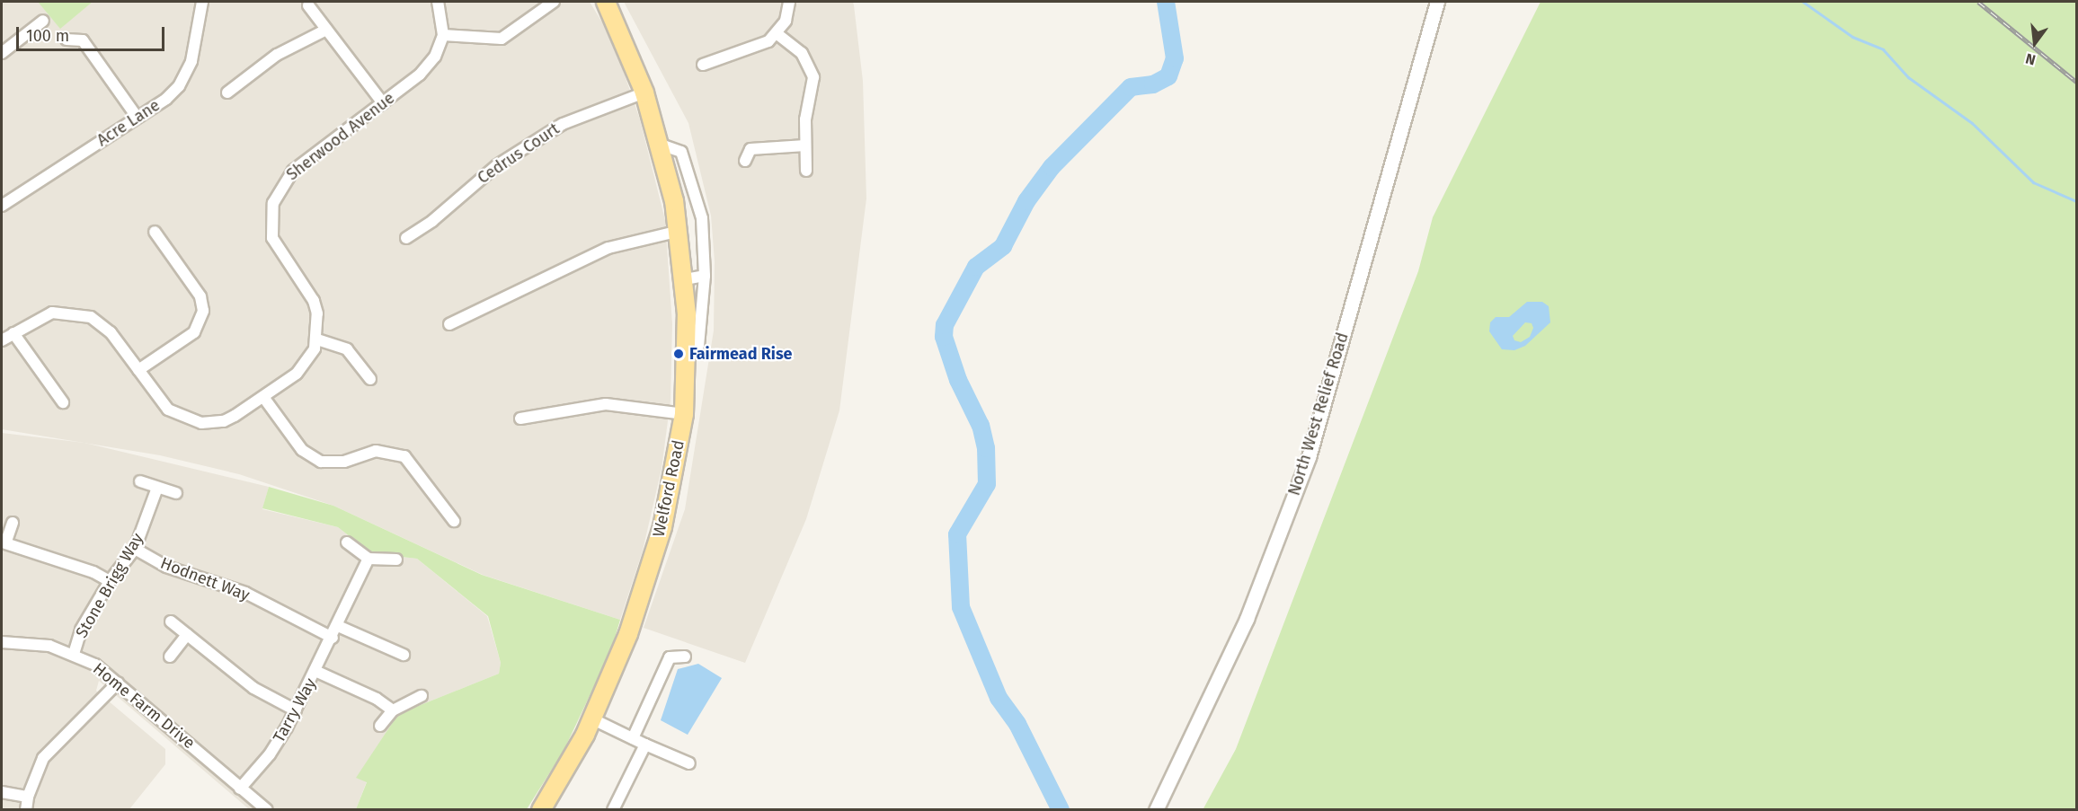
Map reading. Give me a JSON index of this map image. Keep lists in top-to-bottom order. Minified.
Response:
{"streets":{"main road":["Welford Road"],"street":["Acre Lane","Sherwood Avenue","Cedrus Court","North West Relief Road","Hodnett Way","Stone Brigg Way","Home Farm Drive","Tarry Way"]},"crossings":[["Cedrus Court","Welford Road"],["Hodnett Way","Stone Brigg Way"],["Hodnett Way","Tarry Way"],["Stone Brigg Way","Home Farm Drive"],["Home Farm Drive","Tarry Way"]],"places":["Fairmead Rise"],"scale_bar":"100 m","north":"bottom"}
